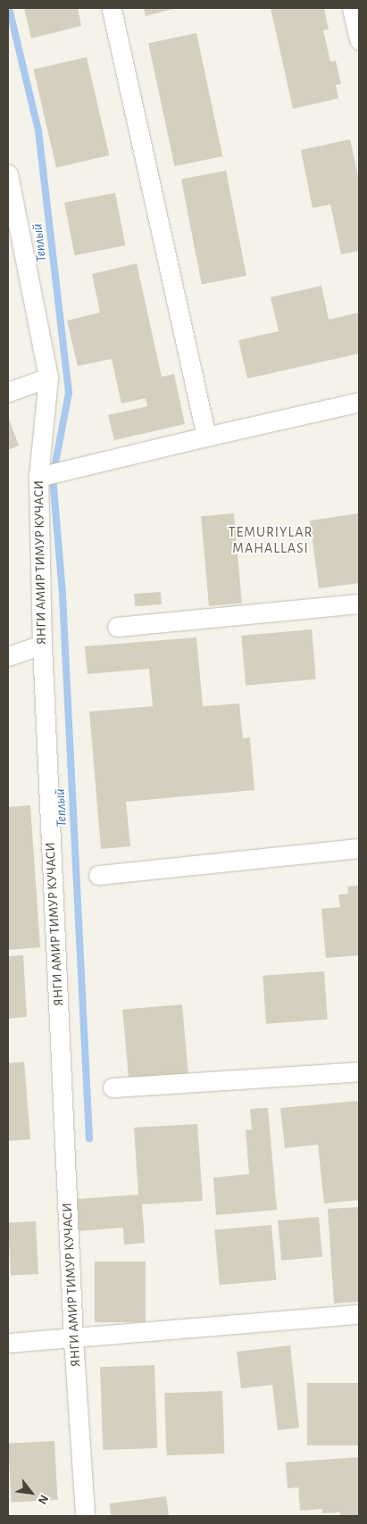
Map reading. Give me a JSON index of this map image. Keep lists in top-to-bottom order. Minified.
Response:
{"streets":{"street":["ЯНГИ АМИР ТИМУР КУЧАСИ"]},"districts":["TEMURIYLAR MAHALLASI"],"water":["Теплый"],"north":"bottom right"}
